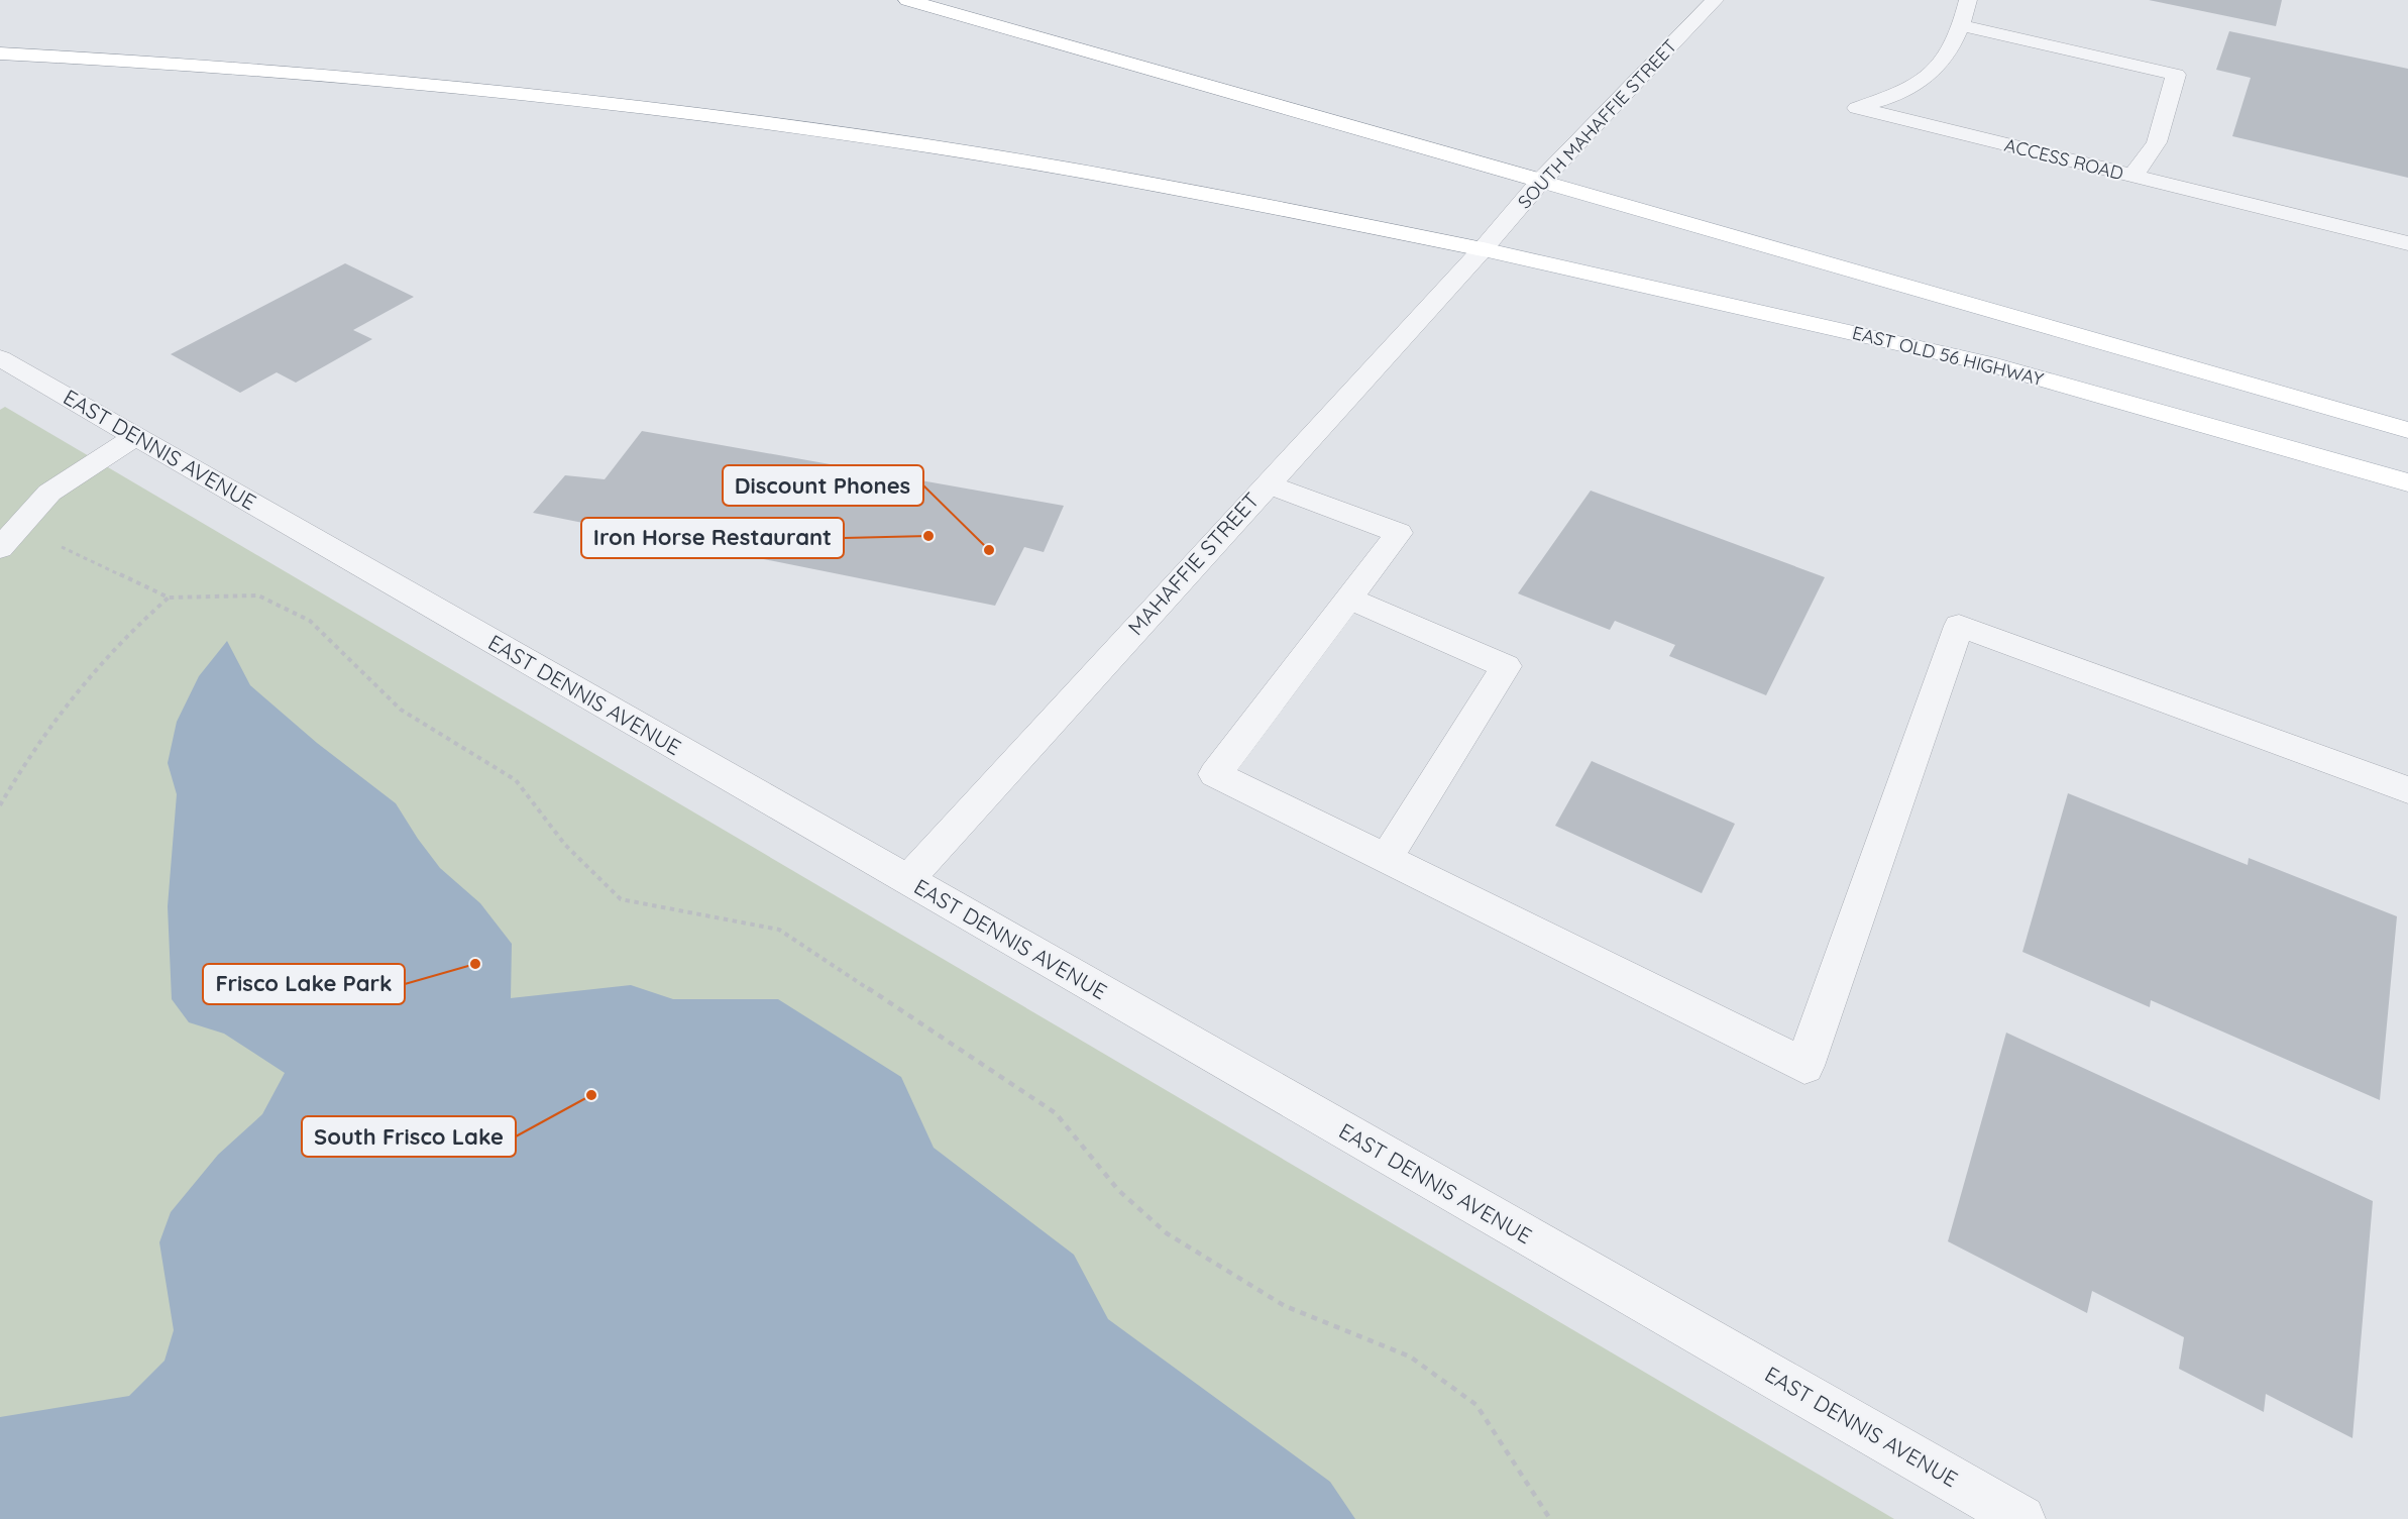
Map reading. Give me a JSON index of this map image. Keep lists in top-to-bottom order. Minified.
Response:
{"streets":{"main road":["EAST OLD 56 HIGHWAY"],"street":["SOUTH MAHAFFIE STREET","ACCESS ROAD","EAST DENNIS AVENUE","MAHAFFIE STREET"]},"crossings":[["SOUTH MAHAFFIE STREET","EAST OLD 56 HIGHWAY"],["SOUTH MAHAFFIE STREET","MAHAFFIE STREET"],["EAST OLD 56 HIGHWAY","MAHAFFIE STREET"],["EAST DENNIS AVENUE","MAHAFFIE STREET"]],"places":["Iron Horse Restaurant","Discount Phones","Frisco Lake Park","South Frisco Lake"]}
